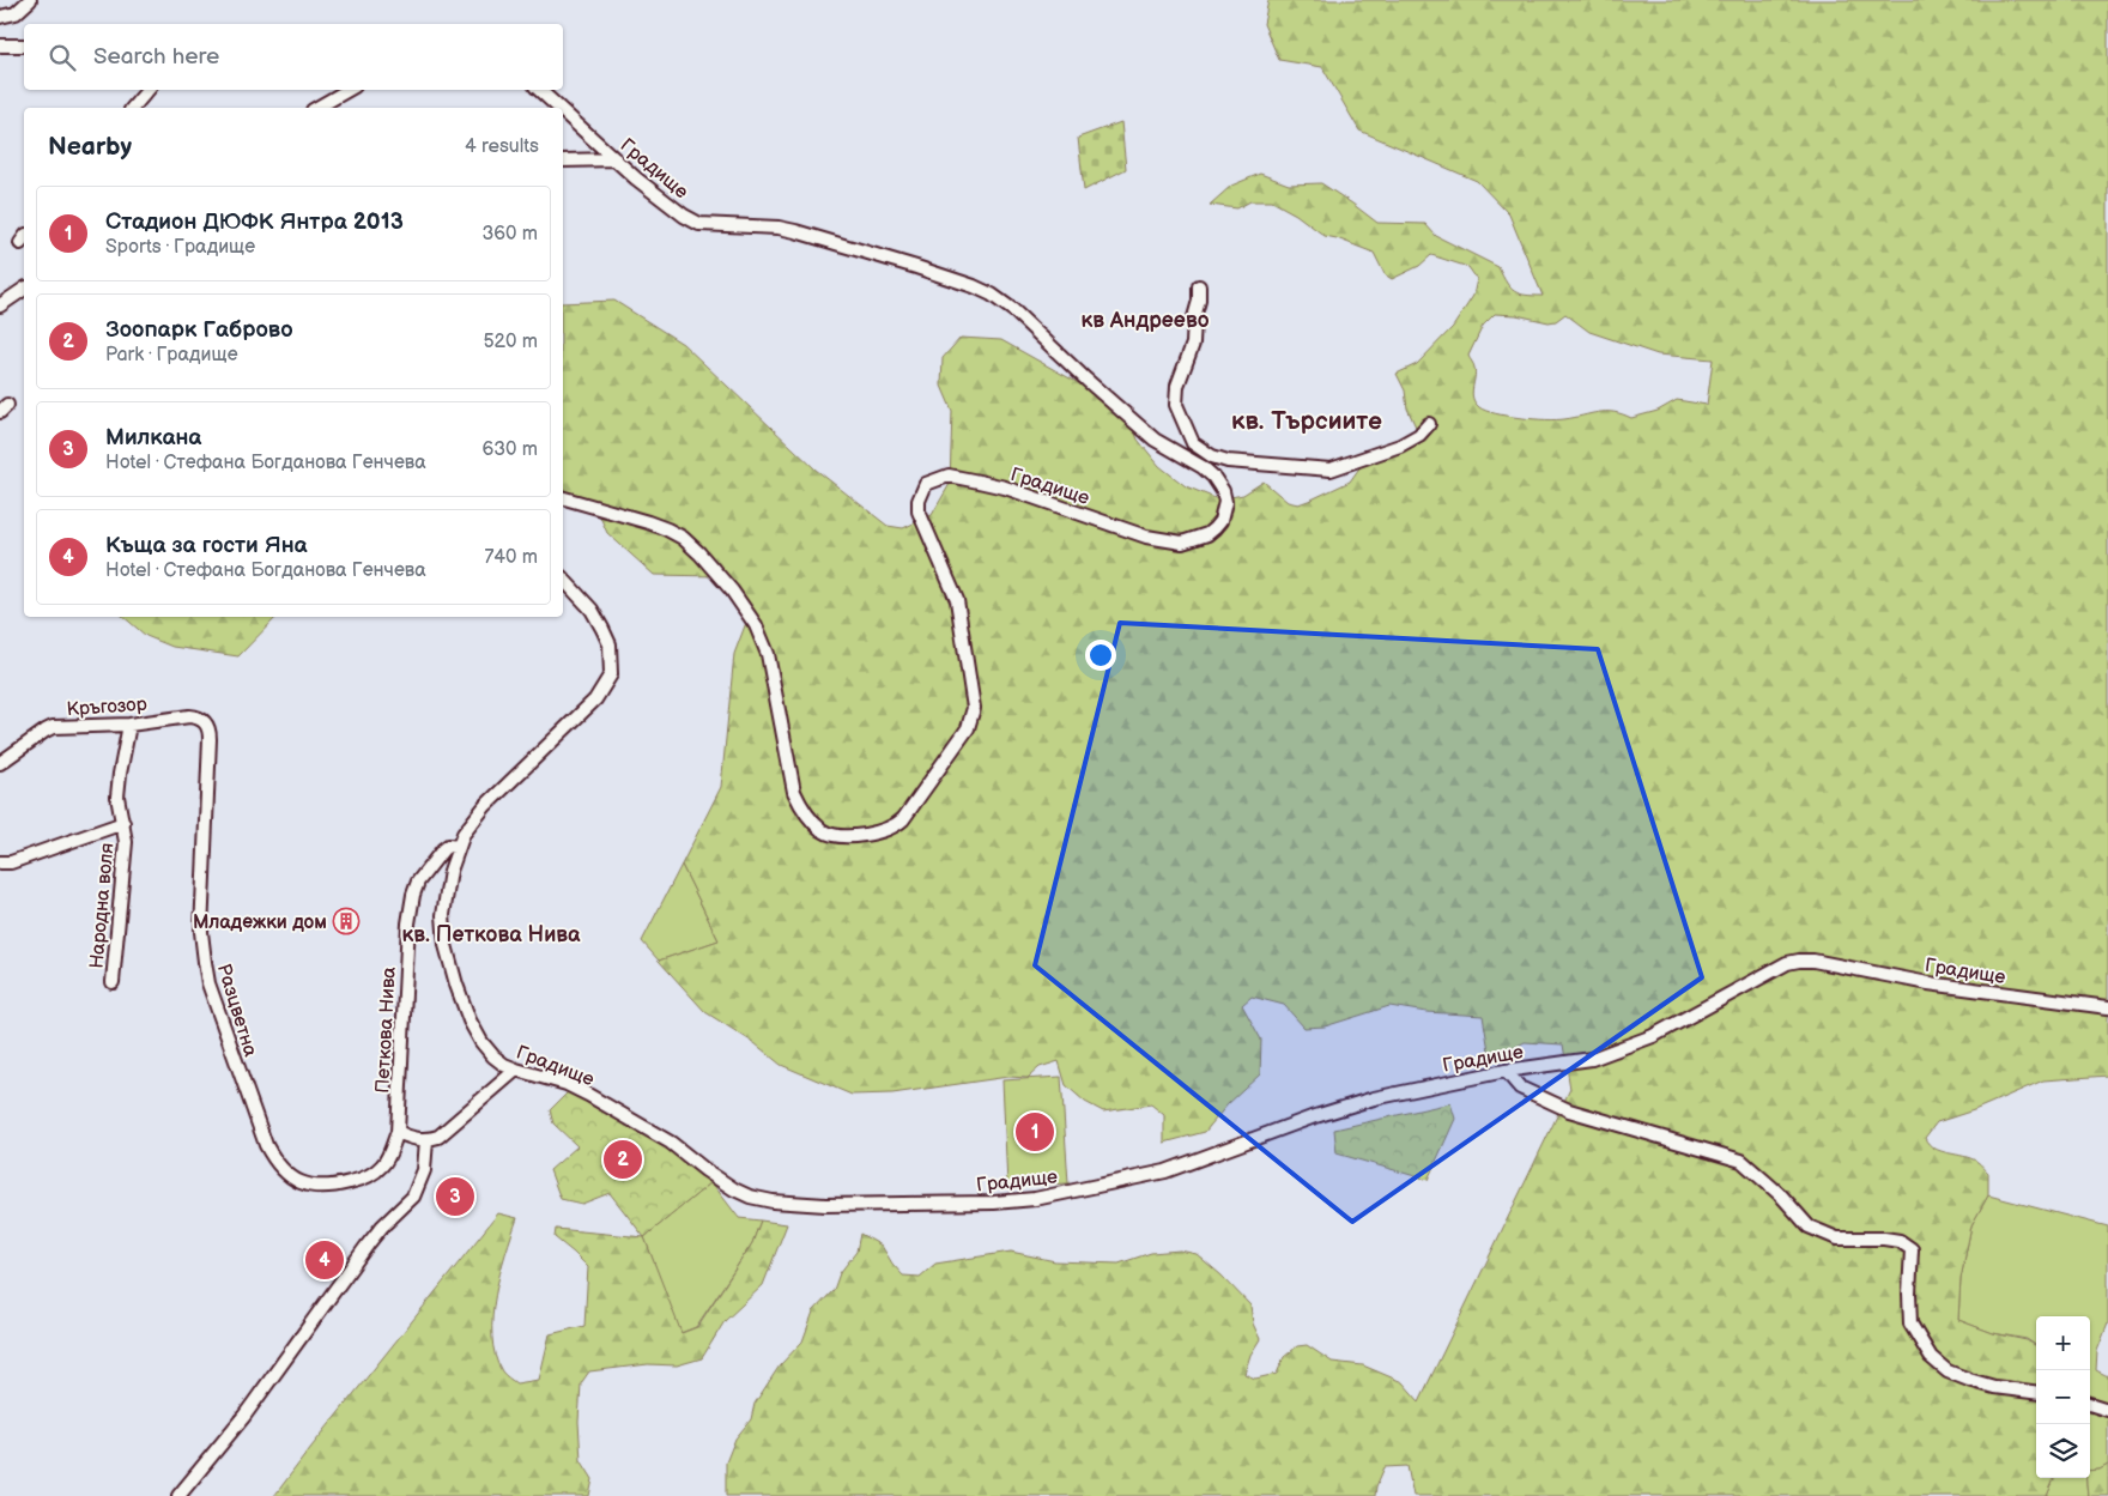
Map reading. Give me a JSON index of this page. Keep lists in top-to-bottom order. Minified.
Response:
{"streets":{"street":["Градище","Кръгозор","Народна воля","Разцветна","Петкова Нива"]},"crossings":[["Градище","Петкова Нива"],["Кръгозор","Народна воля"],["Кръгозор","Разцветна"],["Разцветна","Петкова Нива"]],"districts":["кв Андреево","кв. Търсиите","кв. Петкова Нива"],"places":{"building":["Младежки дом"]},"page":{"search":"Search here","heading":["Nearby","4 results"],"list":[{"mark":"1","name":"Стадион ДЮФК Янтра 2013","note":"Sports · Градище","value":"360 m"},{"mark":"2","name":"Зоопарк Габрово","note":"Park · Градище","value":"520 m"},{"mark":"3","name":"Милкана","note":"Hotel · Стефана Богданова Генчева","value":"630 m"},{"mark":"4","name":"Къща за гости Яна","note":"Hotel · Стефана Богданова Генчева","value":"740 m"}],"pins":["1","2","3","4"],"map_buttons":["+","−"]}}
